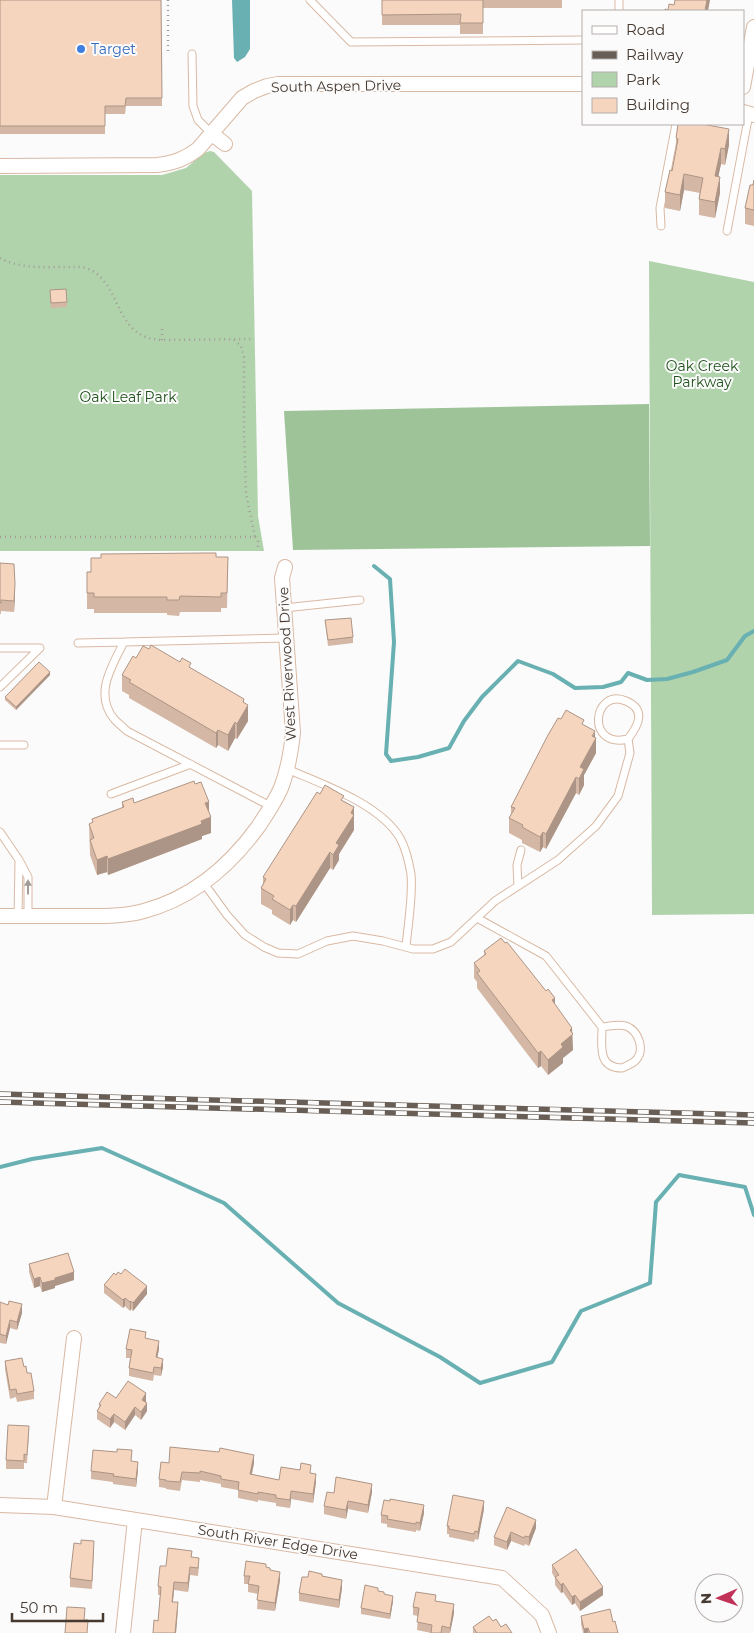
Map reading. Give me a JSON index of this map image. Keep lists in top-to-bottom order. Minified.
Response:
{"streets":{"street":["South Aspen Drive","West Riverwood Drive","South River Edge Drive"]},"parks":["Oak Creek Parkway","Oak Leaf Park"],"places":["Target"],"legend":["Road","Railway","Park","Building"],"scale_bar":"50 m","north":"left"}
